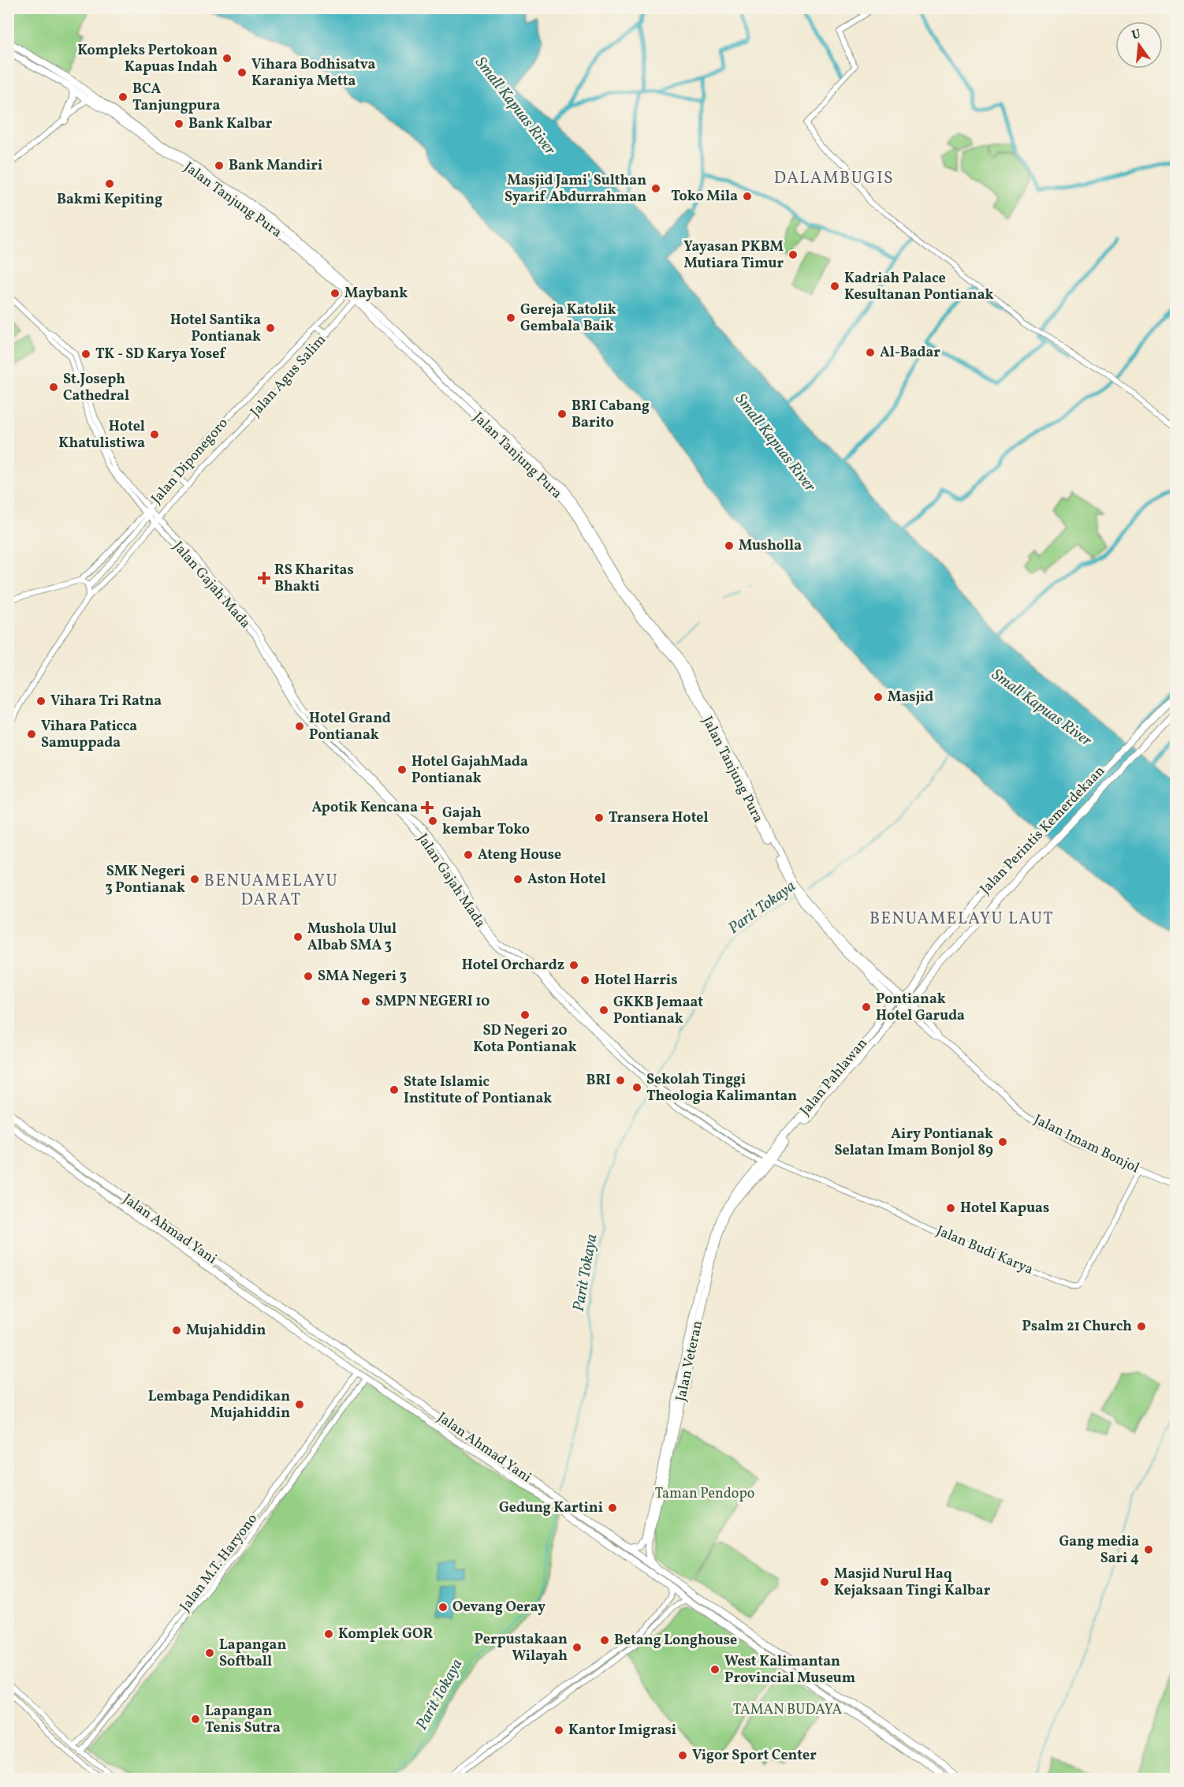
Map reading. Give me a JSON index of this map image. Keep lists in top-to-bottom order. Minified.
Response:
{"streets":{"main road":["Jalan Tanjung Pura","Jalan Perintis Kemerdekaan","Jalan Pahlawan","Jalan Imam Bonjol","Jalan Ahmad Yani","Jalan Veteran"],"street":["Jalan Agus Salim","Jalan Diponegoro","Jalan Gajah Mada","Jalan Budi Karya","Jalan M.T. Haryono"]},"crossings":[["Jalan Tanjung Pura","Jalan Agus Salim"],["Jalan Tanjung Pura","Jalan Diponegoro"],["Jalan Tanjung Pura","Jalan Perintis Kemerdekaan"],["Jalan Tanjung Pura","Jalan Pahlawan"],["Jalan Tanjung Pura","Jalan Imam Bonjol"],["Jalan Agus Salim","Jalan Gajah Mada"],["Jalan Diponegoro","Jalan Gajah Mada"],["Jalan Gajah Mada","Jalan Pahlawan"],["Jalan Gajah Mada","Jalan Budi Karya"],["Jalan Gajah Mada","Jalan Veteran"],["Jalan Perintis Kemerdekaan","Jalan Pahlawan"],["Jalan Perintis Kemerdekaan","Jalan Imam Bonjol"],["Jalan Pahlawan","Jalan Imam Bonjol"],["Jalan Pahlawan","Jalan Budi Karya"],["Jalan Pahlawan","Jalan Veteran"],["Jalan Imam Bonjol","Jalan Budi Karya"],["Jalan Ahmad Yani","Jalan Veteran"],["Jalan Ahmad Yani","Jalan M.T. Haryono"],["Jalan Budi Karya","Jalan Veteran"]],"districts":["DALAMBUGIS","BENUAMELAYU DARAT","BENUAMELAYU LAUT"],"water":["Small Kapuas River","Parit Tokaya"],"parks":["Taman Pendopo","TAMAN BUDAYA"],"places":{"other":["Kompleks Pertokoan Kapuas Indah","Vihara Bodhisatva Karaniya Metta","BCA Tanjungpura","Bank Kalbar","Bank Mandiri","Bakmi Kepiting","Masjid Jami' Sulthan Syarif Abdurrahman","Toko Mila","Yayasan PKBM Mutiara Timur","Kadriah Palace Kesultanan Pontianak","Maybank","Gereja Katolik Gembala Baik","Hotel Santika Pontianak","Al-Badar","TK - SD Karya Yosef","St.Joseph Cathedral","BRI Cabang Barito","Hotel Khatulistiwa","Musholla","Masjid","Vihara Tri Ratna","Hotel Grand Pontianak","Vihara Paticca Samuppada","Hotel GajahMada Pontianak","Transera Hotel","Gajah kembar Toko","Ateng House","SMK Negeri 3 Pontianak","Aston Hotel","Mushola Ulul Albab SMA 3","Hotel Orchardz","SMA Negeri 3","Hotel Harris","SMPN NEGERI 10","Pontianak Hotel Garuda","GKKB Jemaat Pontianak","SD Negeri 20 Kota Pontianak","BRI","Sekolah Tinggi Theologia Kalimantan","State Islamic Institute of Pontianak","Airy Pontianak Selatan Imam Bonjol 89","Hotel Kapuas","Psalm 21 Church","Mujahiddin","Lembaga Pendidikan Mujahiddin","Gedung Kartini","Gang media Sari 4","Masjid Nurul Haq Kejaksaan Tingi Kalbar","Oevang Oeray","Komplek GOR","Betang Longhouse","Perpustakaan Wilayah","Lapangan Softball","West Kalimantan Provincial Museum","Lapangan Tenis Sutra","Kantor Imigrasi","Vigor Sport Center"],"health":["RS Kharitas Bhakti","Apotik Kencana"]},"north":"top"}
